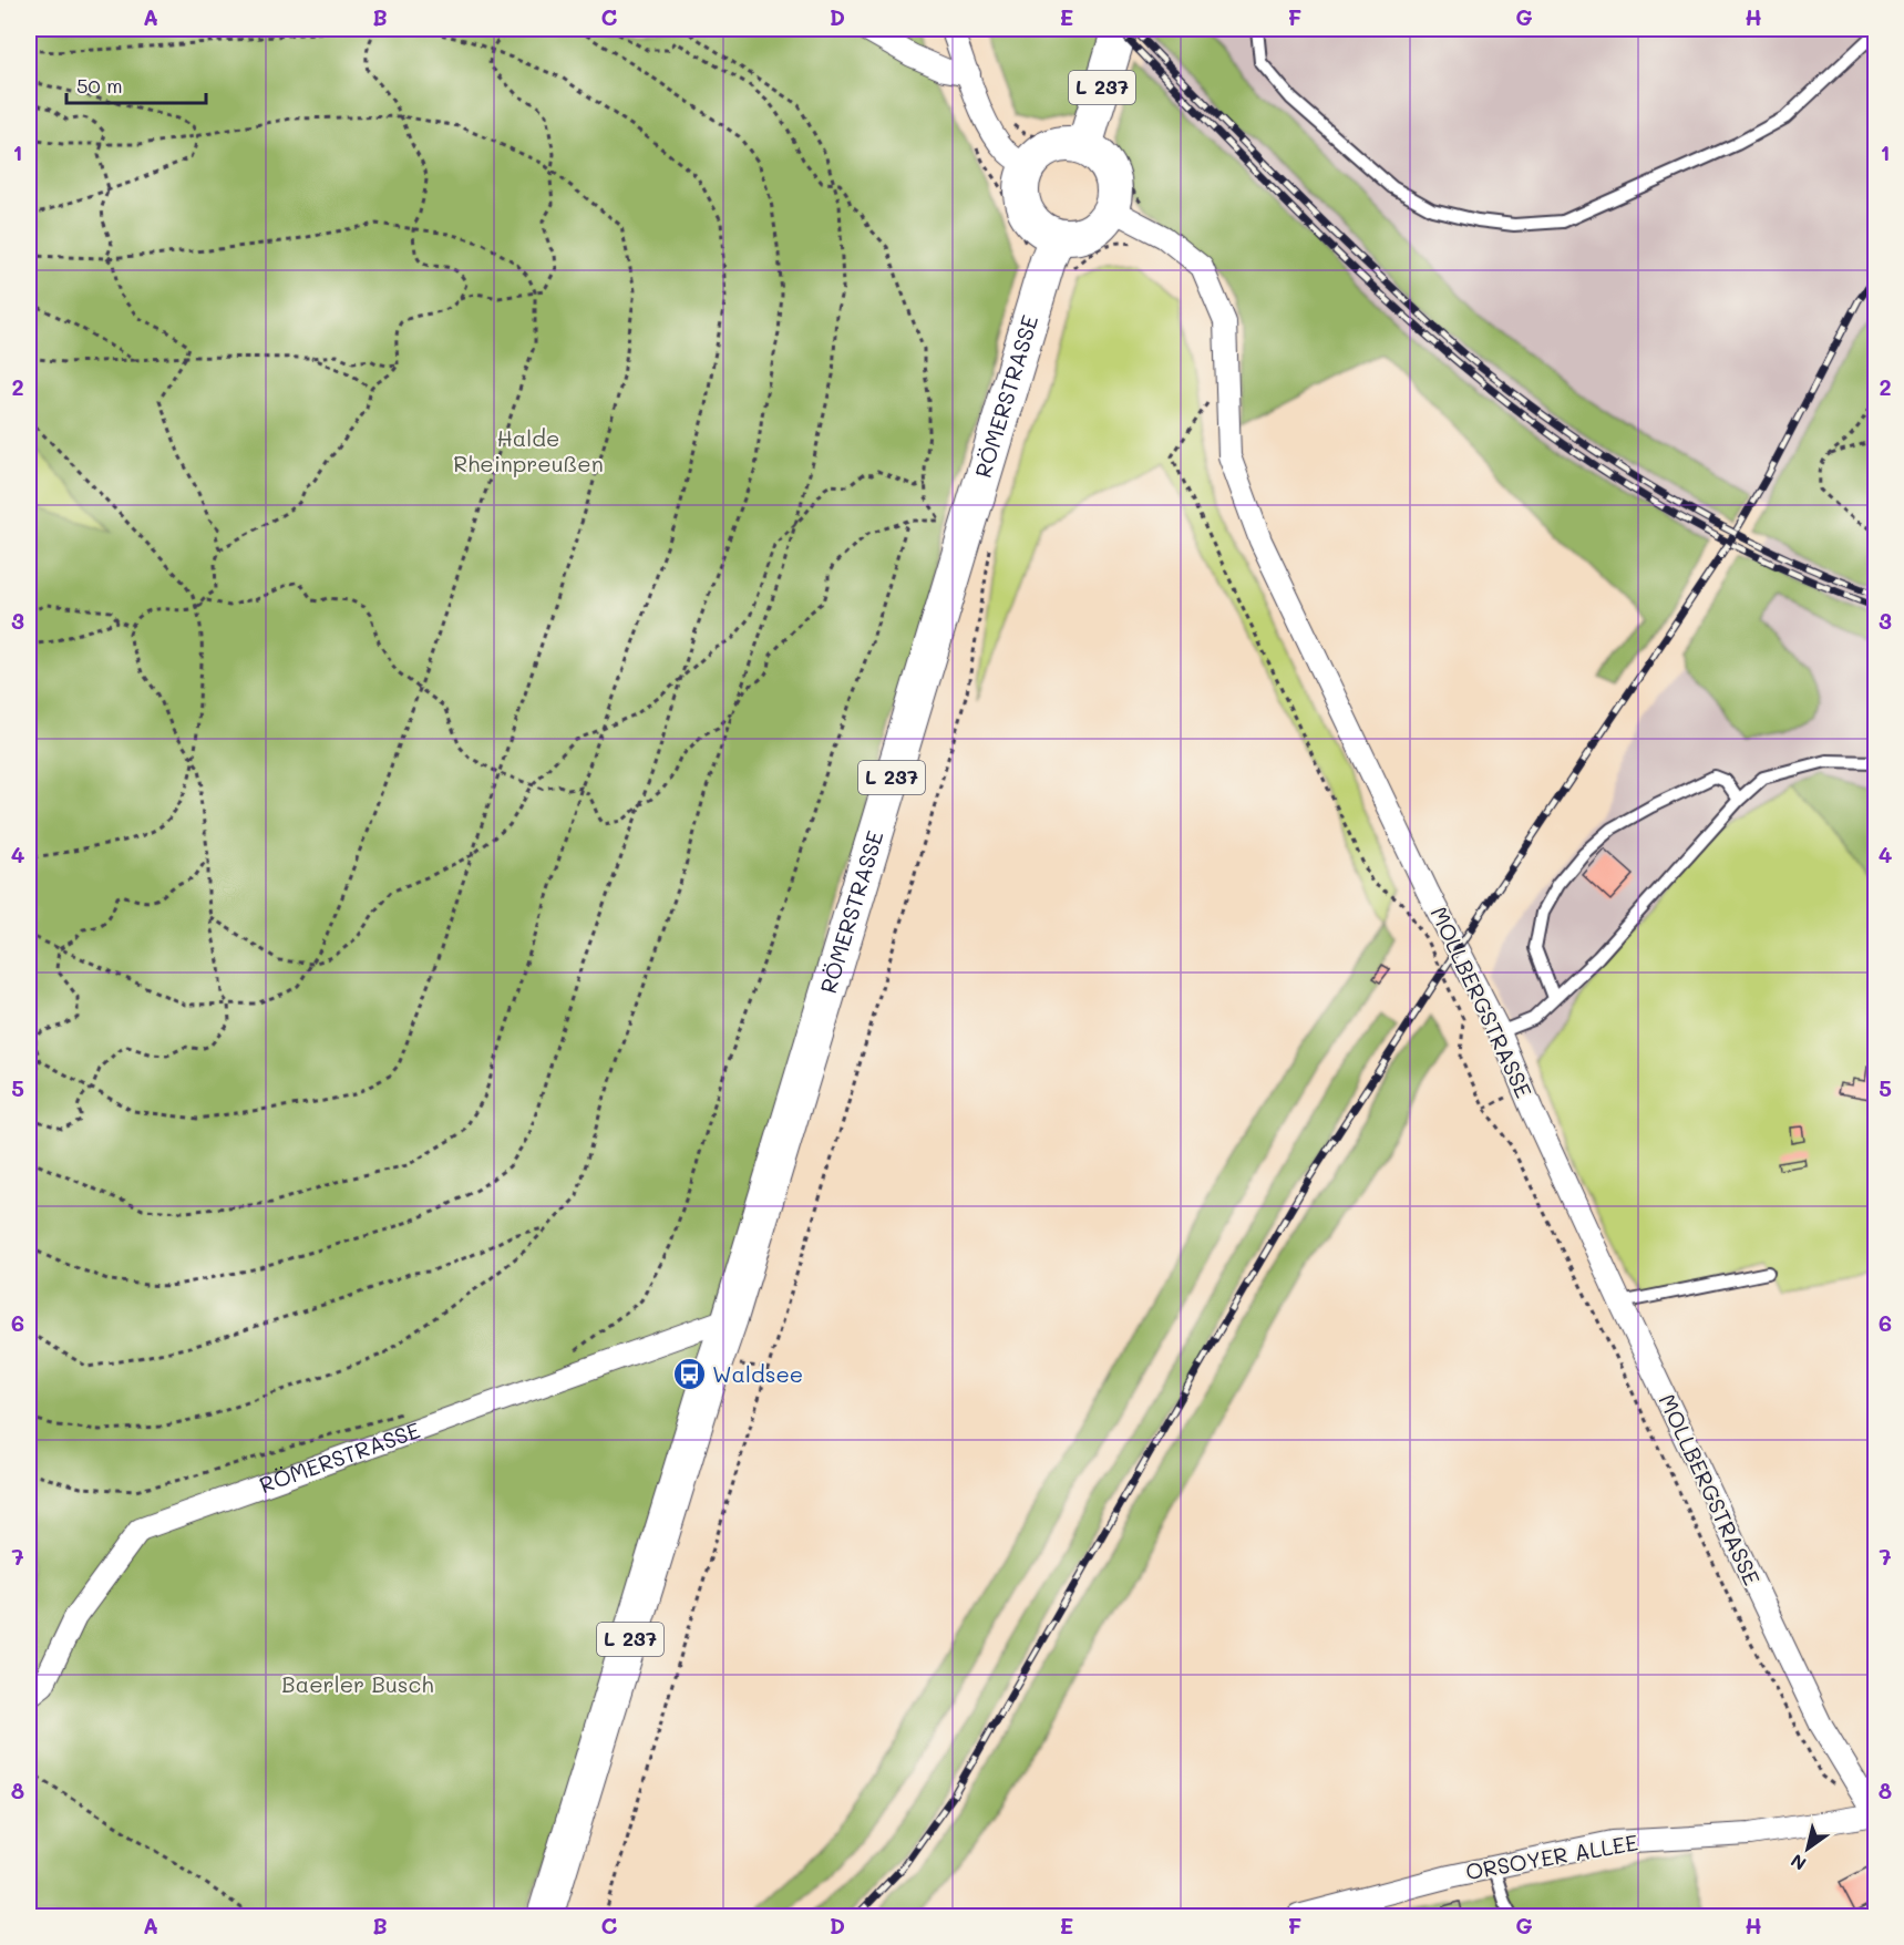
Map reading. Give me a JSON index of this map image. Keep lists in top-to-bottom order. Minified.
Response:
{"streets":{"main road":["L 237","RÖMERSTRASSE"],"street":["MOLLBERGSTRASSE","ORSOYER ALLEE"]},"crossings":[["MOLLBERGSTRASSE","ORSOYER ALLEE"]],"parks":["Halde Rheinpreußen","Baerler Busch"],"places":{"bus stop":["Waldsee"]},"scale_bar":"50 m","north":"bottom left","grid":{"columns":["A","B","C","D","E","F","G","H"],"rows":["1","2","3","4","5","6","7","8"]}}
